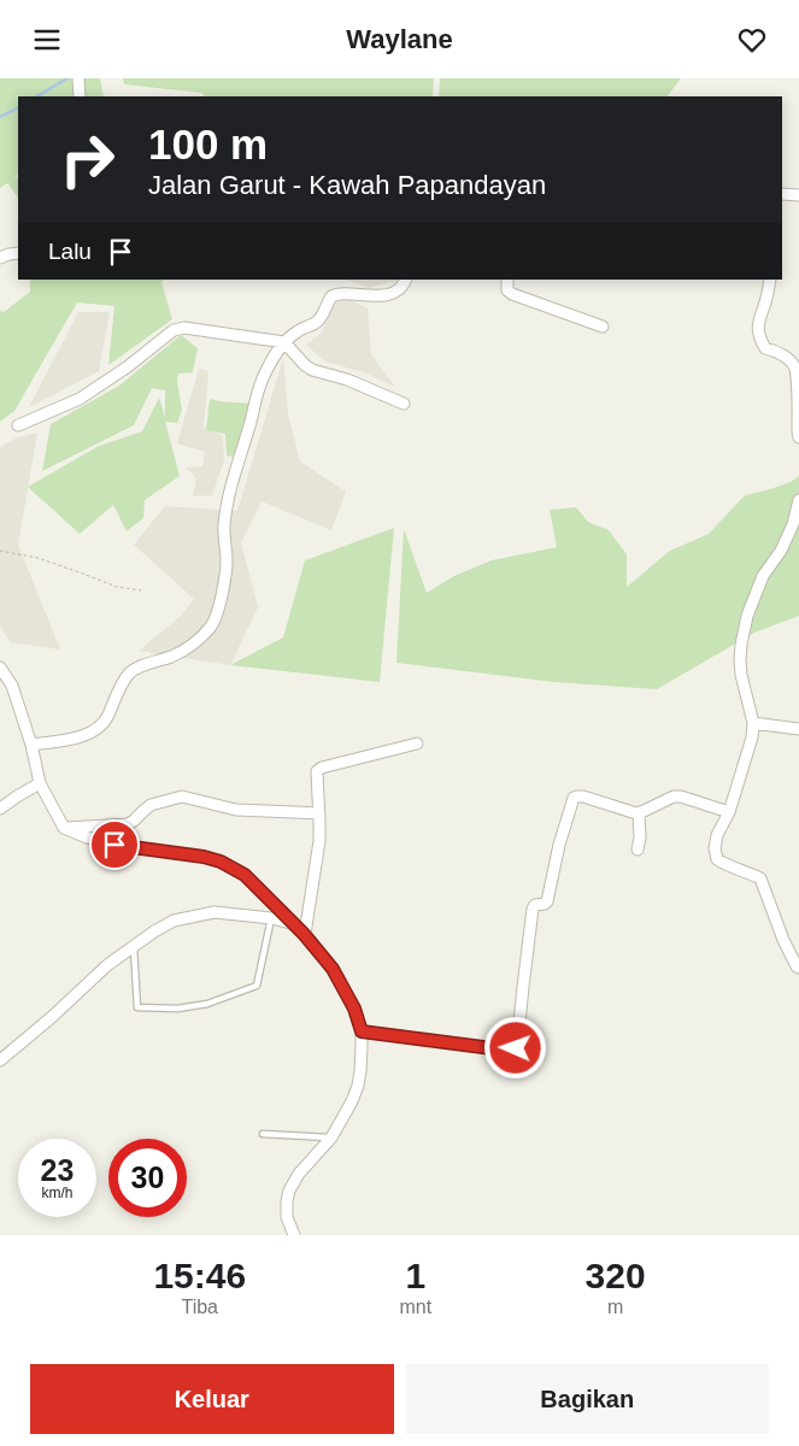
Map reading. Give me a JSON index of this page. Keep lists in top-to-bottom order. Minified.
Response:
{"page":{"header":"Waylane","turn":["100 m","Jalan Garut - Kawah Papandayan"],"then":"Lalu","speed":"23 km/h","limit":"30","eta":["15:46","Tiba","1","mnt","320","m"],"buttons":["Keluar","Bagikan"]}}
